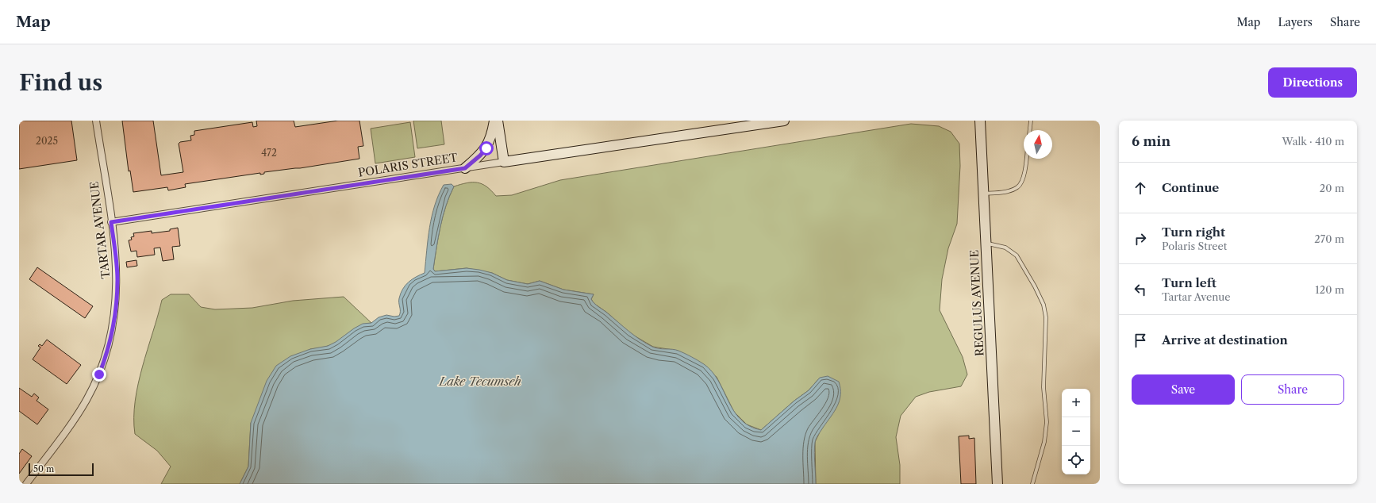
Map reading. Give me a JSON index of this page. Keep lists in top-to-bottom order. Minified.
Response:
{"streets":{"street":["POLARIS STREET","TARTAR AVENUE","REGULUS AVENUE"]},"crossings":[["POLARIS STREET","TARTAR AVENUE"]],"water":["Lake Tecumseh"],"house_numbers":["2025","472"],"scale_bar":"50 m","north":"top","page":{"header":"Map","nav":["Map","Layers","Share"],"buttons":["Directions",["Save","Share"]],"title":"Find us","heading":["6 min","Walk · 410 m"],"list":[["Continue","20 m"],["Turn right","Polaris Street","270 m"],["Turn left","Tartar Avenue","120 m"],"Arrive at destination"],"map_buttons":["+","−"],"scale":"50 m"}}
